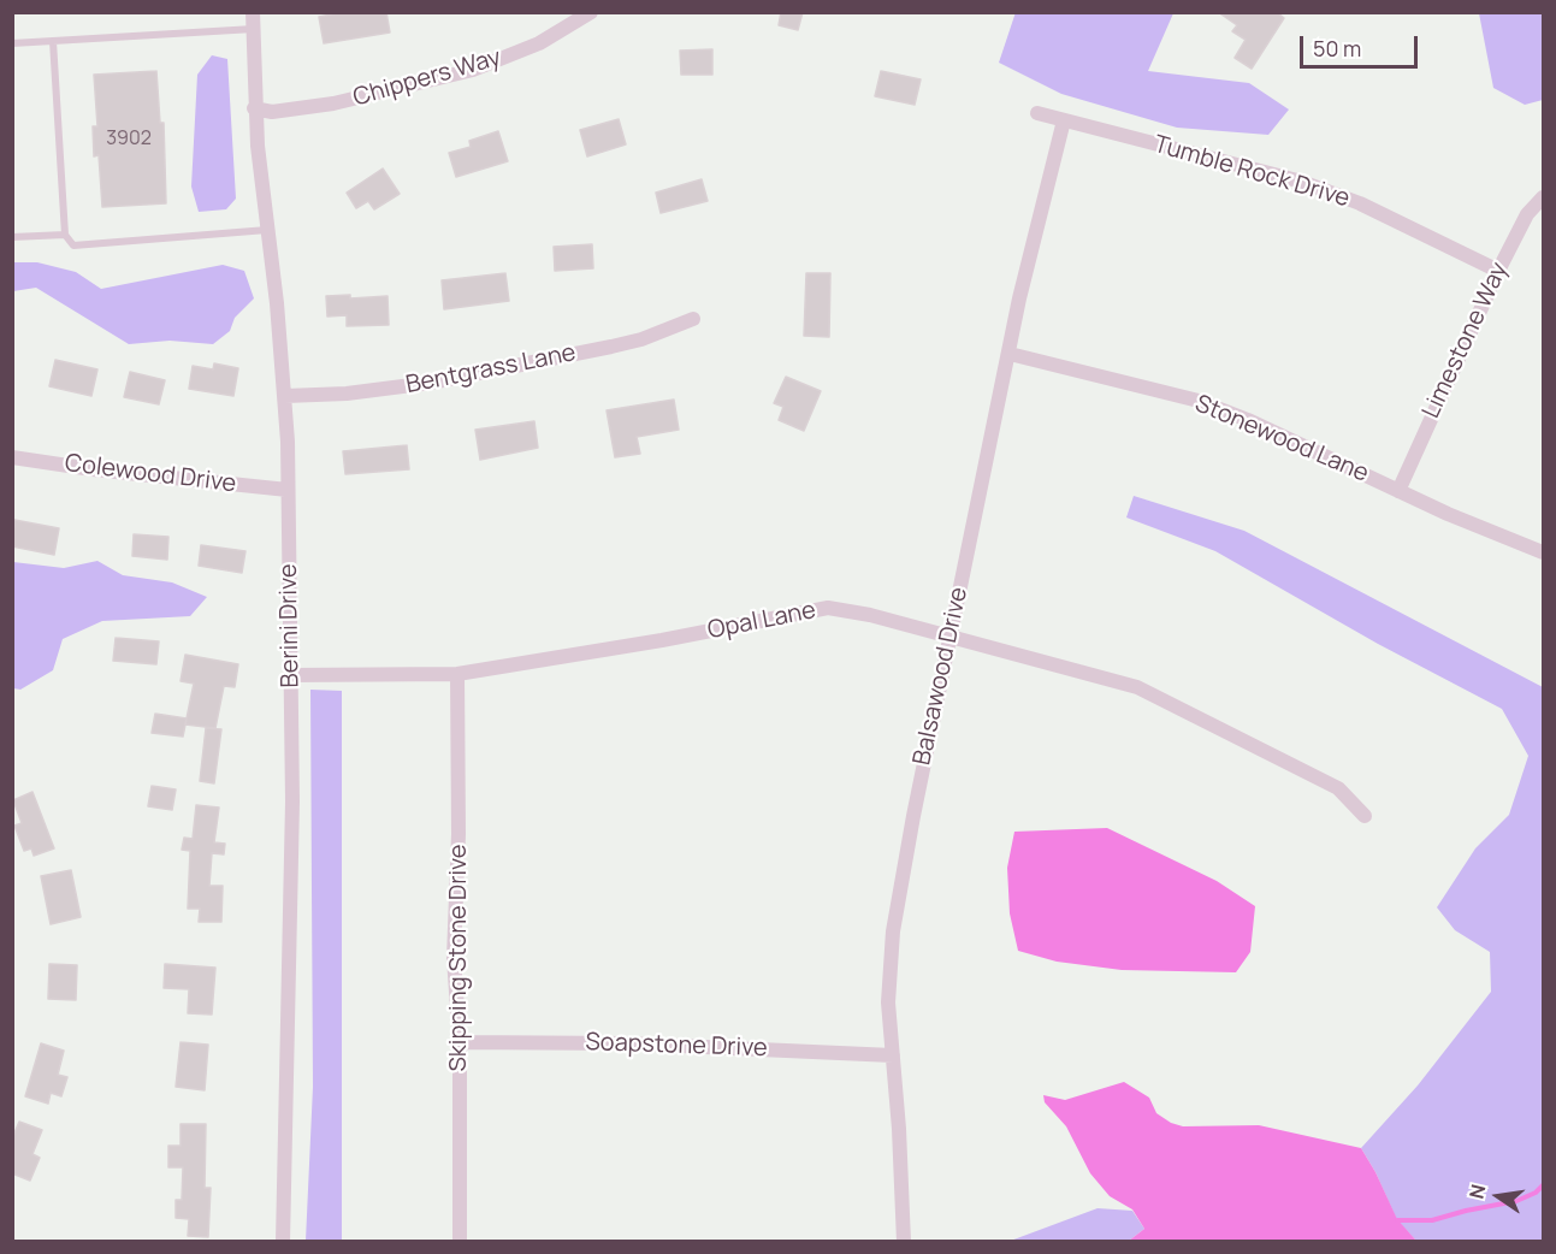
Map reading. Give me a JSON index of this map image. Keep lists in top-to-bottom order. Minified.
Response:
{"streets":{"street":["Chippers Way","Tumble Rock Drive","Limestone Way","Bentgrass Lane","Stonewood Lane","Colewood Drive","Opal Lane","Berini Drive","Balsawood Drive","Skipping Stone Drive","Soapstone Drive"]},"crossings":[["Chippers Way","Berini Drive"],["Tumble Rock Drive","Limestone Way"],["Tumble Rock Drive","Balsawood Drive"],["Limestone Way","Stonewood Lane"],["Bentgrass Lane","Berini Drive"],["Stonewood Lane","Balsawood Drive"],["Colewood Drive","Berini Drive"],["Opal Lane","Berini Drive"],["Opal Lane","Balsawood Drive"],["Opal Lane","Skipping Stone Drive"],["Balsawood Drive","Soapstone Drive"],["Skipping Stone Drive","Soapstone Drive"]],"house_numbers":["3902"],"scale_bar":"50 m","north":"left"}
